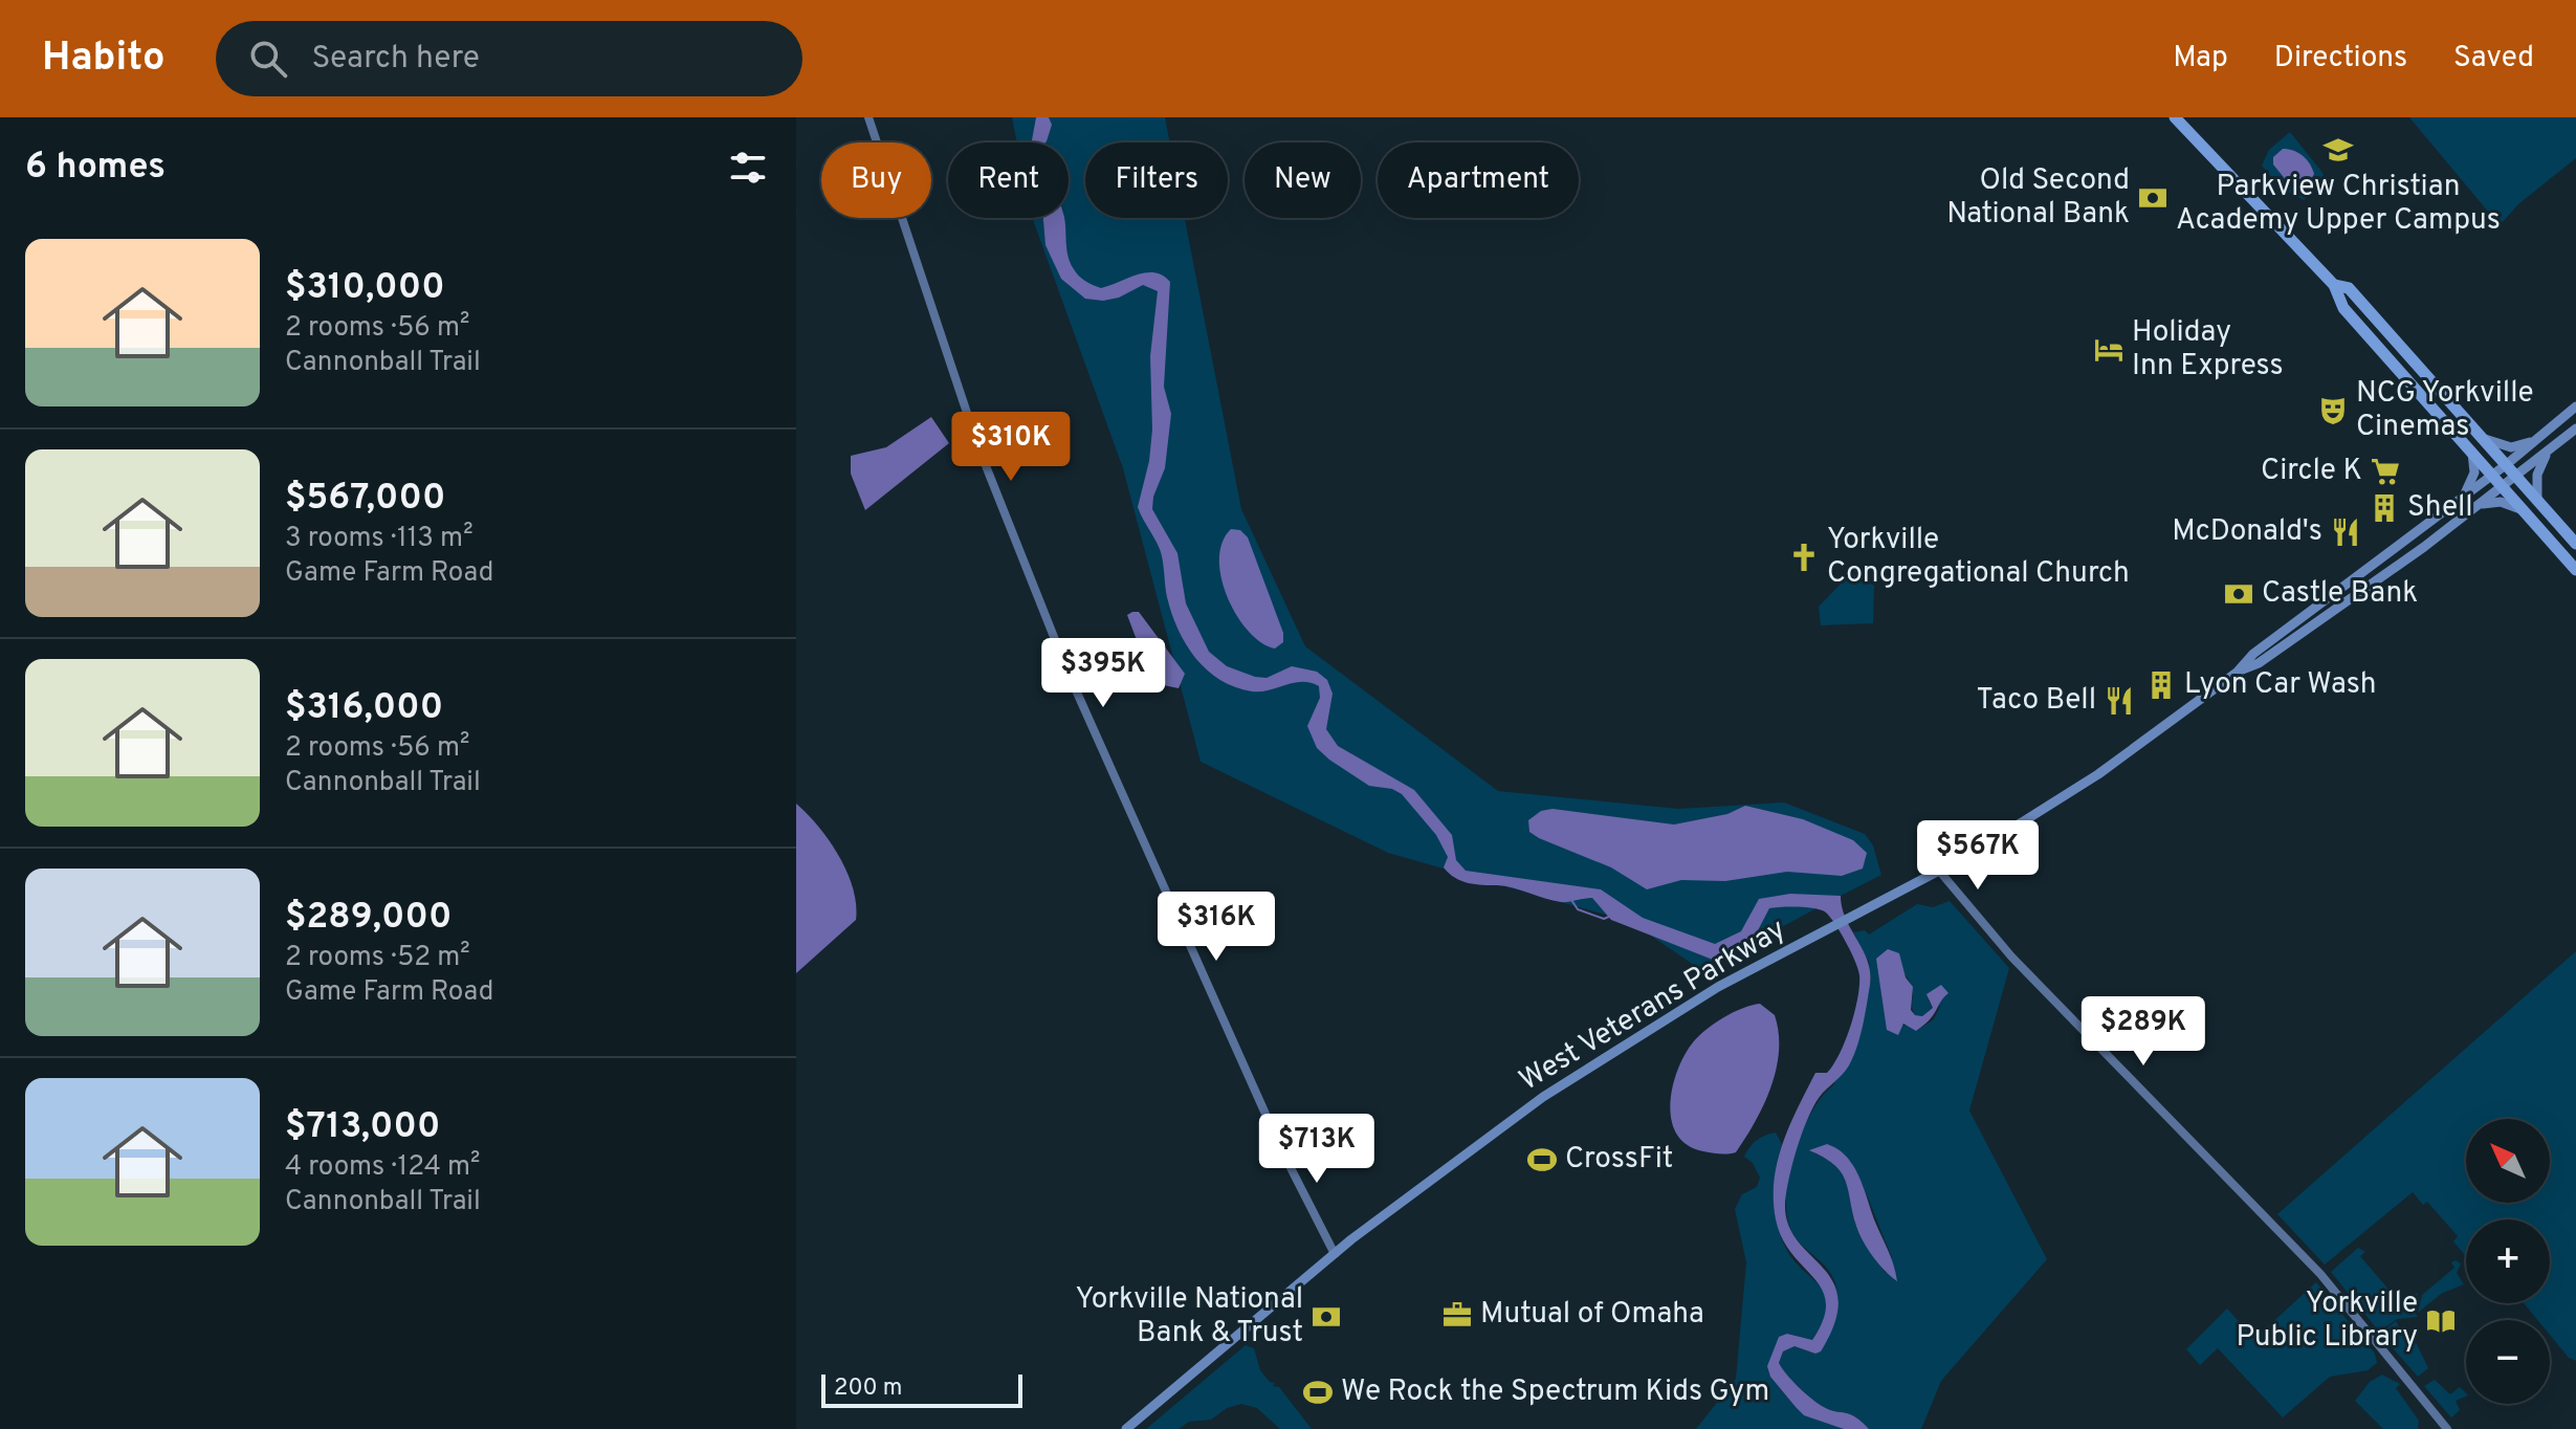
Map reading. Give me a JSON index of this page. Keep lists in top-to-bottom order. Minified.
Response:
{"streets":{"main road":["West Veterans Parkway"]},"places":{"school or university":["Parkview Christian Academy Upper Campus"],"bank":["Old Second National Bank","Castle Bank","Yorkville National Bank & Trust"],"hotel":["Holiday Inn Express"],"theatre":["NCG Yorkville Cinemas"],"supermarket":["Circle K"],"building":["Shell","Lyon Car Wash"],"restaurant":["McDonald's","Taco Bell"],"church":["Yorkville Congregational Church"],"sports":["CrossFit","We Rock the Spectrum Kids Gym"],"office":["Mutual of Omaha"],"library":["Yorkville Public Library"]},"scale_bar":"200 m","north":"top left","page":{"header":"Habito","search":"Search here","nav":["Map","Directions","Saved"],"heading":"6 homes","chip":["Buy","Rent","Filters","New","Apartment"],"list":[{"name":"$310,000","note":"2 rooms · 56 m² · Cannonball Trail"},{"name":"$567,000","note":"3 rooms · 113 m² · Game Farm Road"},{"name":"$316,000","note":"2 rooms · 56 m² · Cannonball Trail"},{"name":"$289,000","note":"2 rooms · 52 m² · Game Farm Road"},{"name":"$713,000","note":"4 rooms · 124 m² · Cannonball Trail"}],"price":["$310K","$395K","$567K","$316K","$289K","$713K"],"map_buttons":["+","−"],"scale":"200 m"}}
